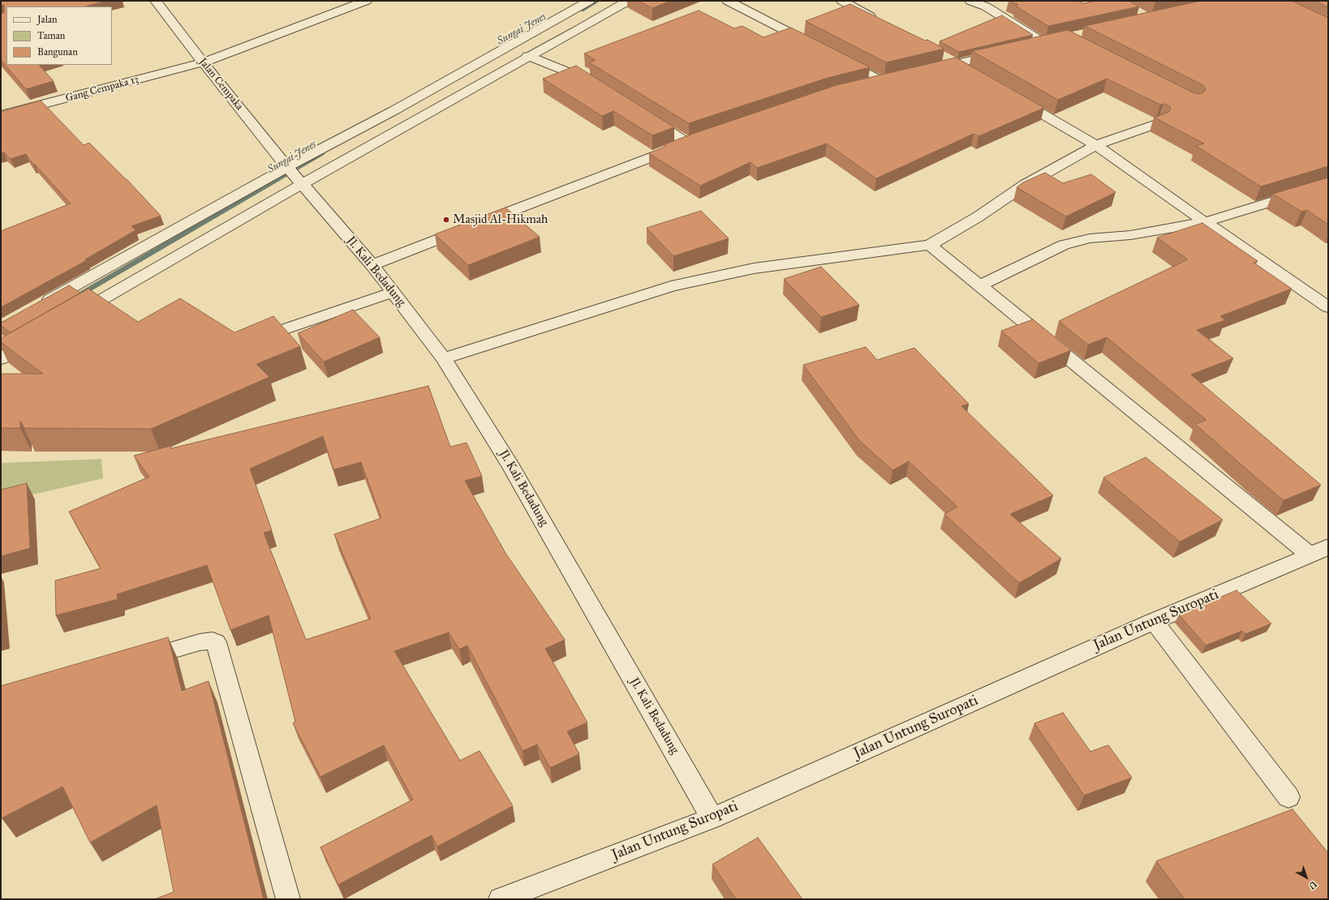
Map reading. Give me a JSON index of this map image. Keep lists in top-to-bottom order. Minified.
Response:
{"streets":{"street":["Jalan Cempaka","Gang Cempaka 13","Jl. Kali Bedadung","Jalan Untung Suropati"]},"crossings":[["Jalan Cempaka","Gang Cempaka 13"],["Jalan Cempaka","Jl. Kali Bedadung"],["Jl. Kali Bedadung","Jalan Untung Suropati"]],"water":["Sungai Jenes"],"places":["Masjid Al-Hikmah"],"legend":["Jalan","Taman","Bangunan"],"north":"bottom right"}
